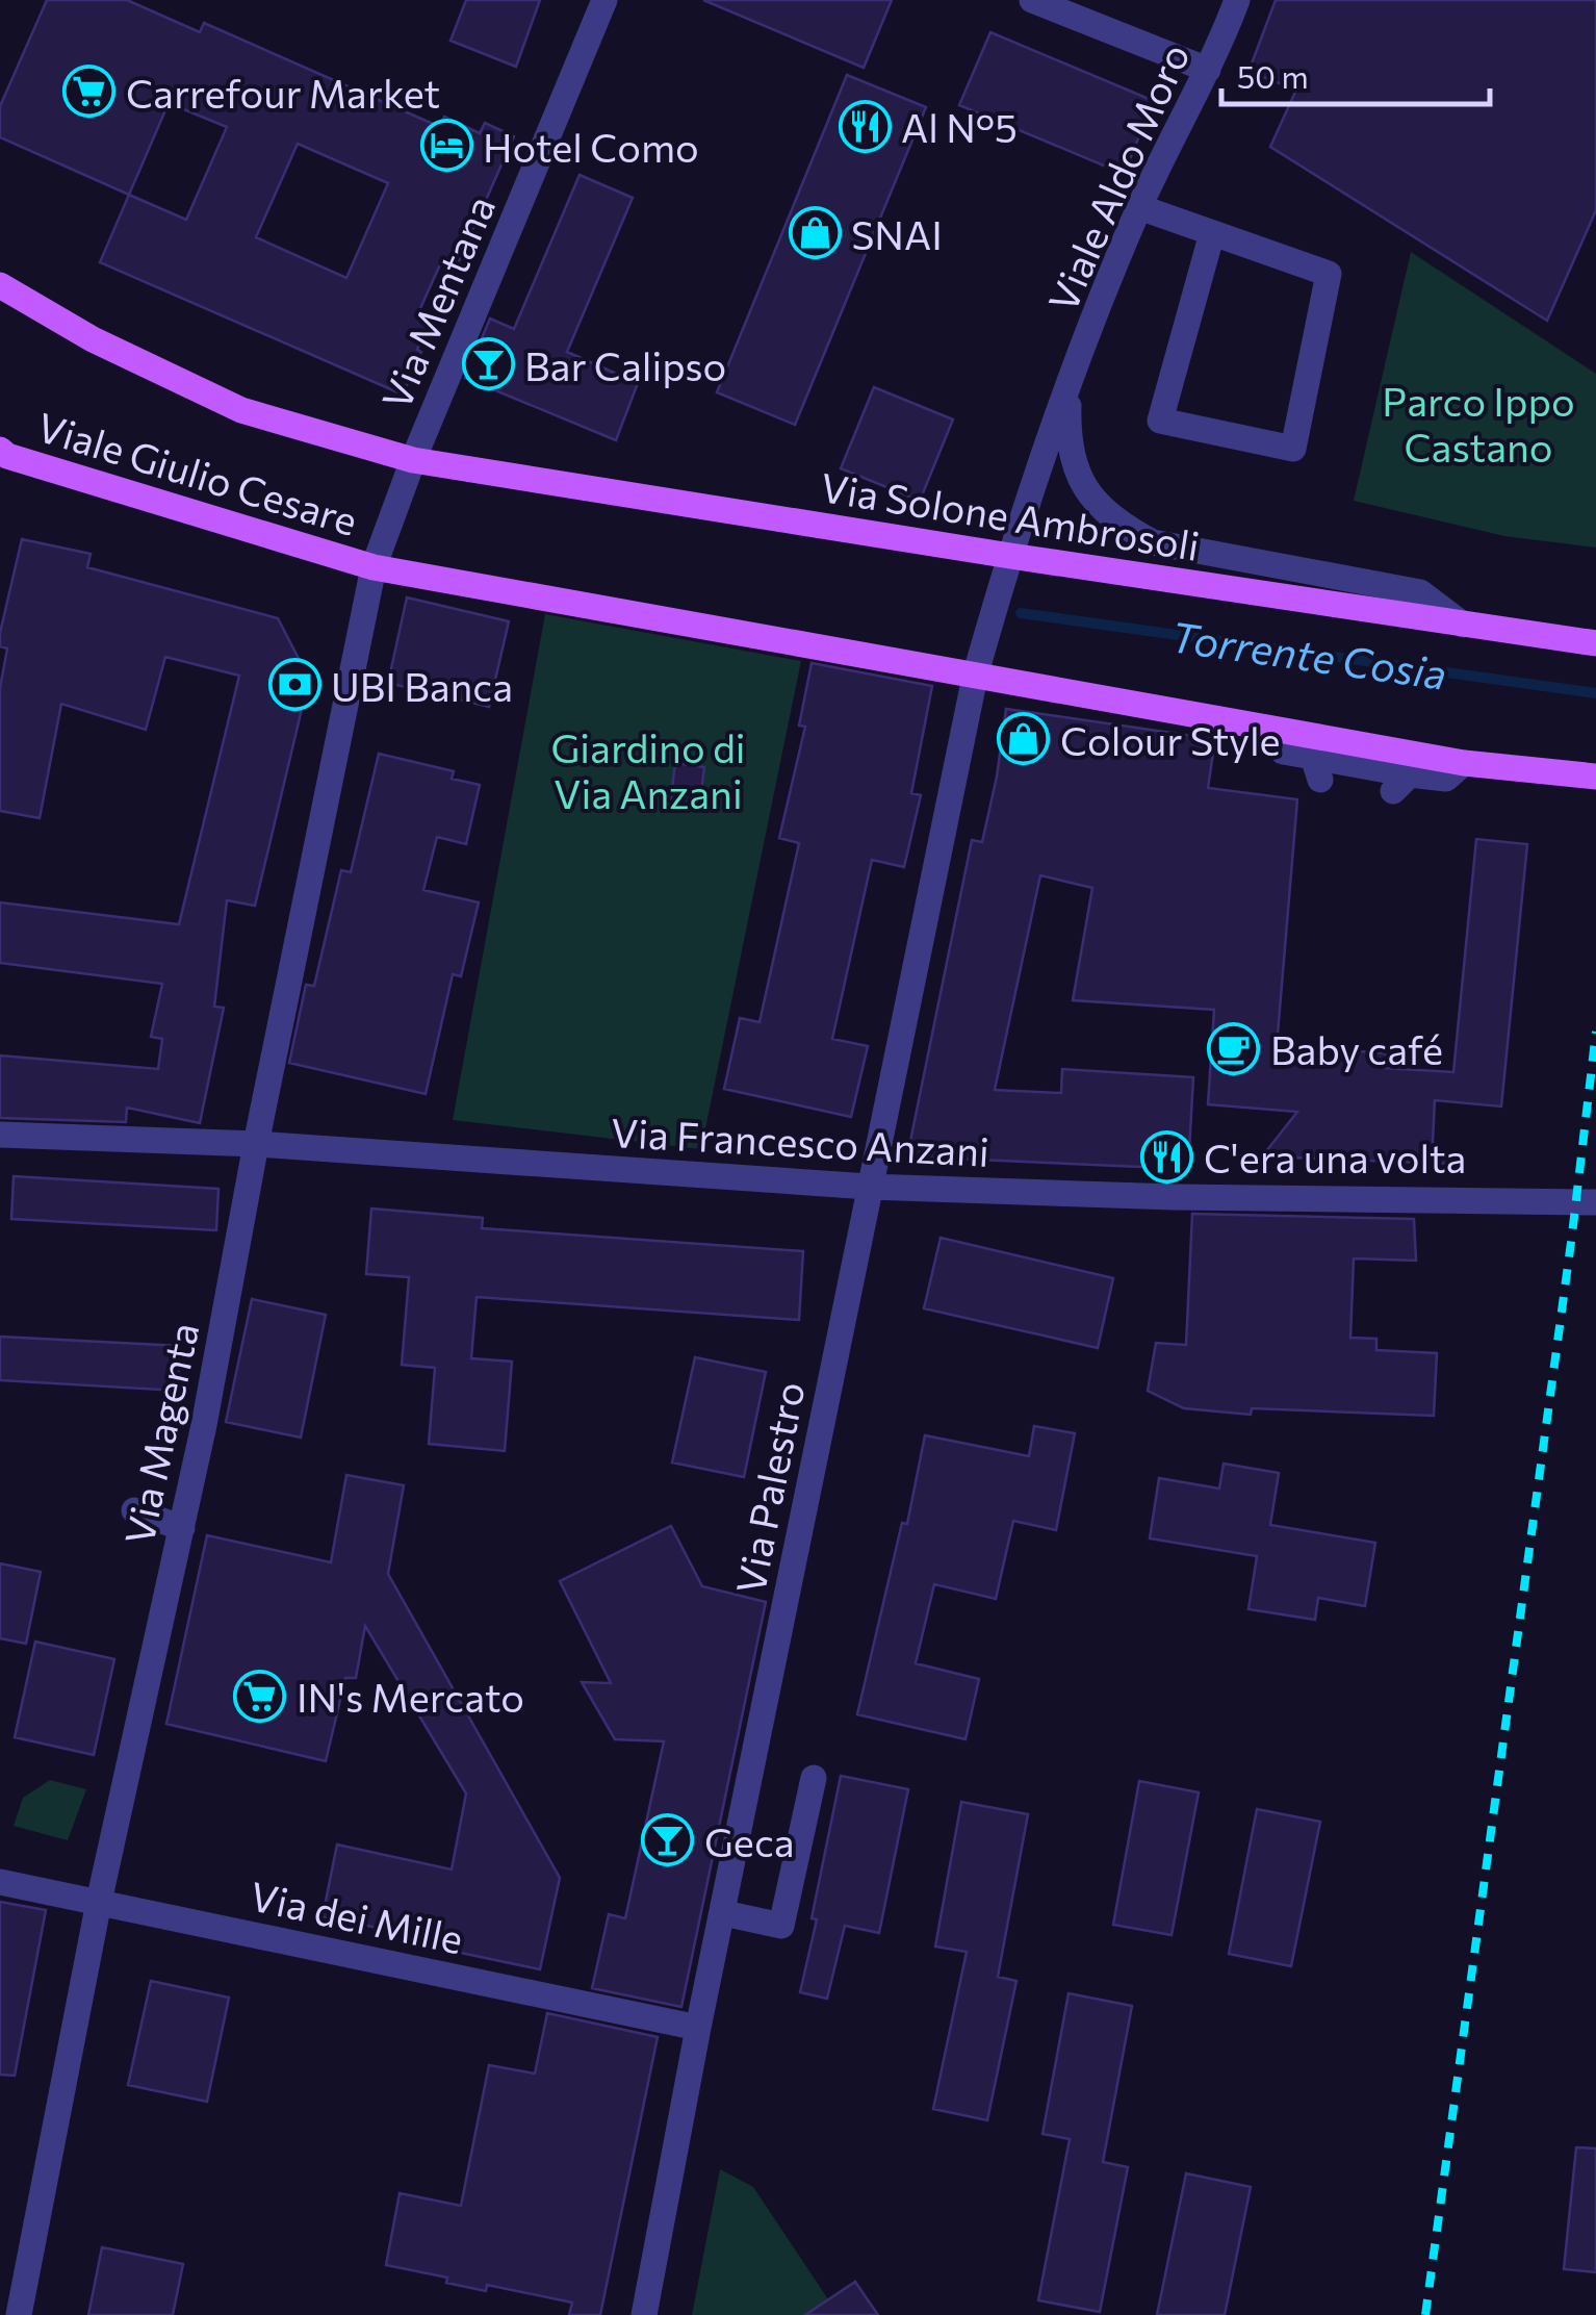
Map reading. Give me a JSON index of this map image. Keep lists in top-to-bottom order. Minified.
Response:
{"streets":{"main road":["Viale Giulio Cesare","Via Solone Ambrosoli"],"street":["Viale Aldo Moro","Via Mentana","Via Francesco Anzani","Via Magenta","Via Palestro","Via dei Mille"]},"crossings":[["Viale Aldo Moro","Via Solone Ambrosoli"],["Viale Aldo Moro","Via Palestro"],["Via Mentana","Viale Giulio Cesare"],["Via Mentana","Via Solone Ambrosoli"],["Via Mentana","Via Magenta"],["Viale Giulio Cesare","Via Solone Ambrosoli"],["Viale Giulio Cesare","Via Magenta"],["Via Francesco Anzani","Via Magenta"],["Via Francesco Anzani","Via Palestro"],["Via Magenta","Via dei Mille"],["Via Palestro","Via dei Mille"]],"water":["Torrente Cosia"],"parks":["Parco Ippo Castano","Giardino di Via Anzani"],"places":{"supermarket":["Carrefour Market","IN's Mercato"],"restaurant":["Al N°5","C'era una volta"],"hotel":["Hotel Como"],"shop":["SNAI","Colour Style"],"bar":["Bar Calipso","Geca"],"bank":["UBI Banca"],"cafe":["Baby café"]},"scale_bar":"50 m"}
